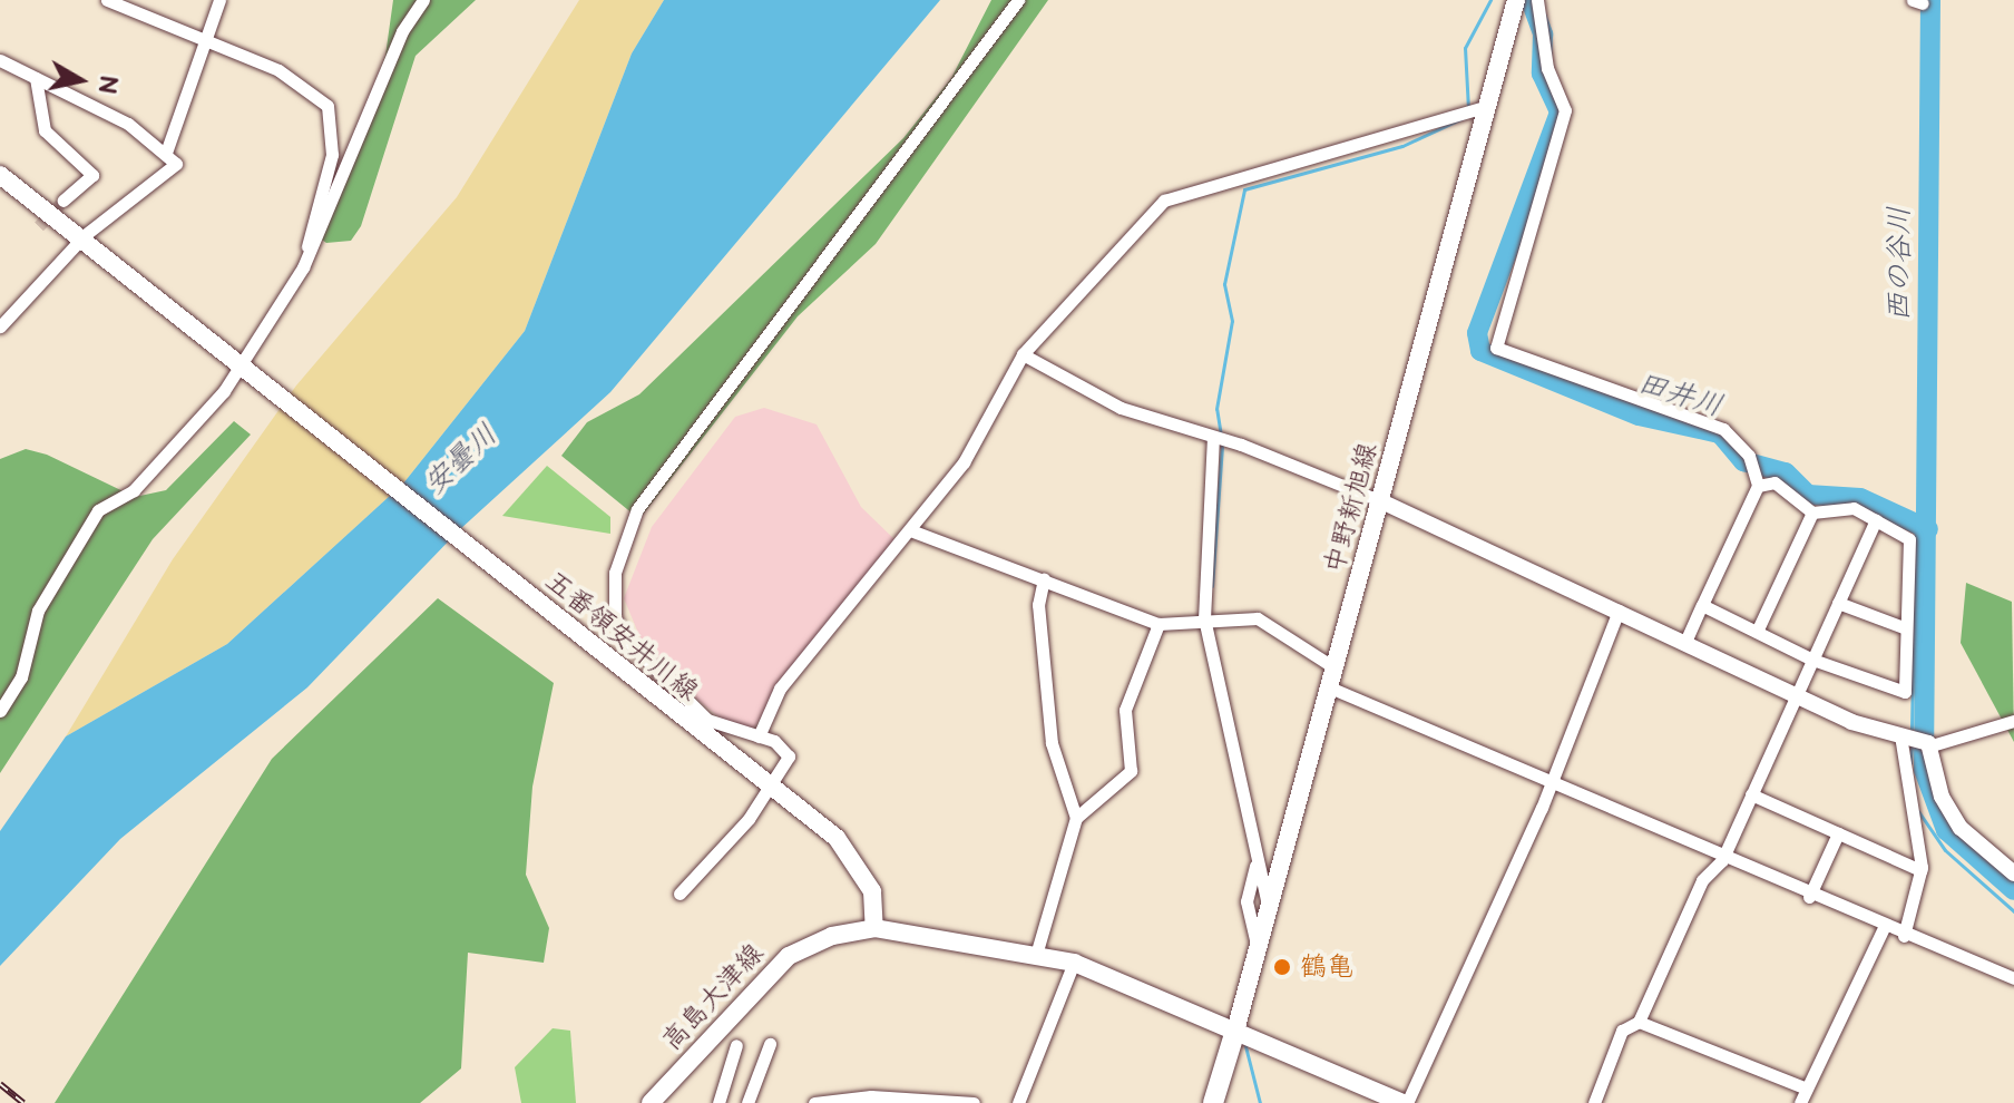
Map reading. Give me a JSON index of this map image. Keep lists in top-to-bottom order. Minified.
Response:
{"streets":{"main road":["中野新旭線","五番領安井川線","高島大津線"]},"crossings":[["五番領安井川線","高島大津線"]],"water":["西の谷川","田井川","安曇川"],"places":["鶴亀"],"north":"right"}
